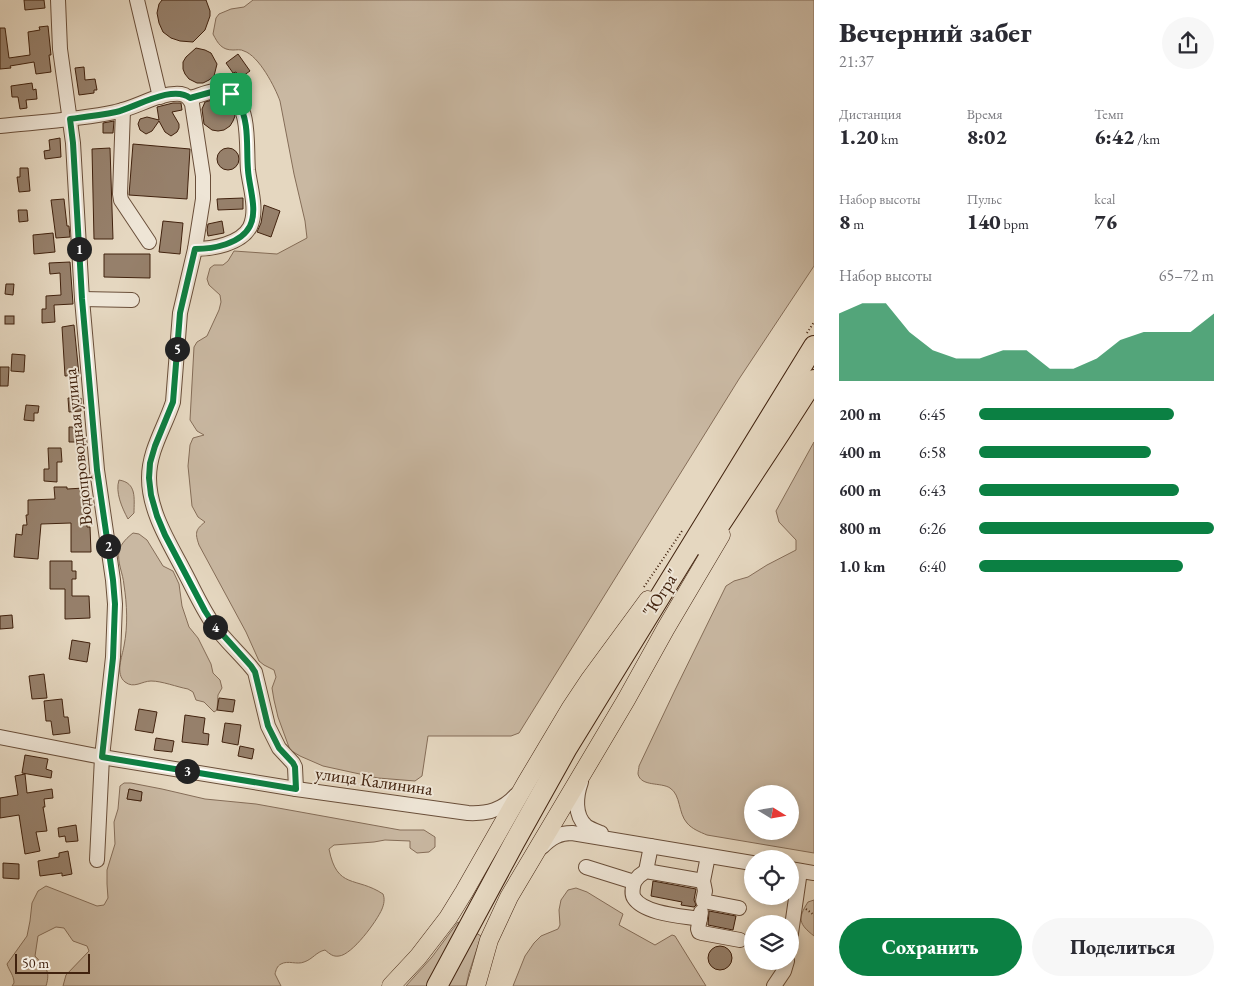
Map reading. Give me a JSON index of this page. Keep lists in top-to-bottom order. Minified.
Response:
{"streets":{"highway":["\"Югра\""],"street":["Водопроводная улица","улица Калинина"]},"crossings":[["Водопроводная улица","улица Калинина"]],"scale_bar":"50 m","north":"right","page":{"heading":["Вечерний забег","21:37"],"stats":[["Дистанция","1.20 km"],["Время","8:02"],["Темп","6:42 /km"],["Набор высоты","8 m"],["Пульс","140 bpm"],["kcal","76"]],"pins":["1","5","2","4","3"],"chart":["Набор высоты","65–72 m"],"list":[{"name":"200 m","note":"6:45"},{"name":"400 m","note":"6:58"},{"name":"600 m","note":"6:43"},{"name":"800 m","note":"6:26"},{"name":"1.0 km","note":"6:40"}],"buttons":["Сохранить","Поделиться"],"scale":"50 m"}}
